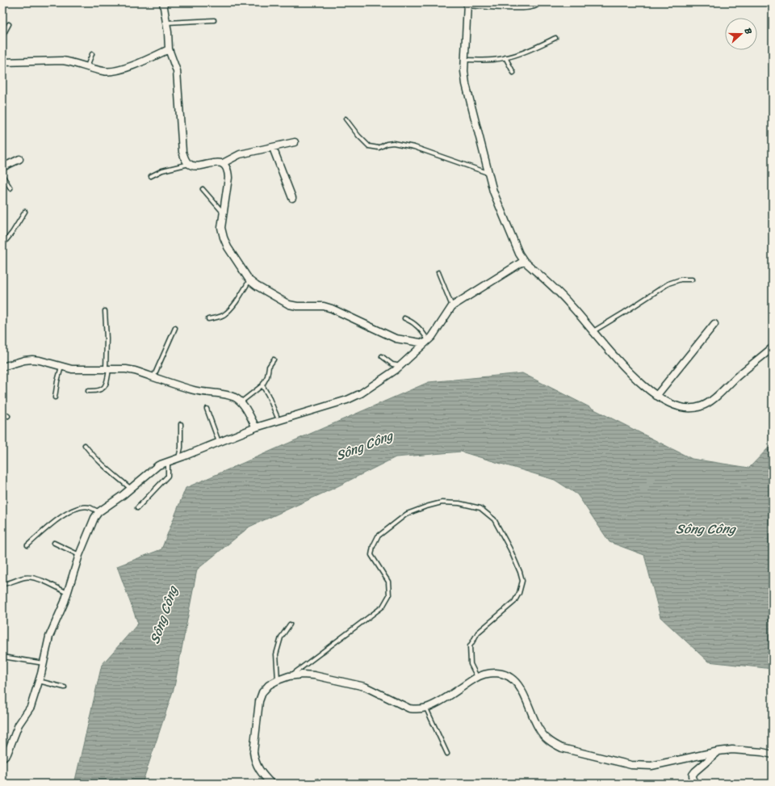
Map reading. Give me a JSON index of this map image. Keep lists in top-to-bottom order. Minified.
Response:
{"water":["Sông Công"],"north":"right"}
